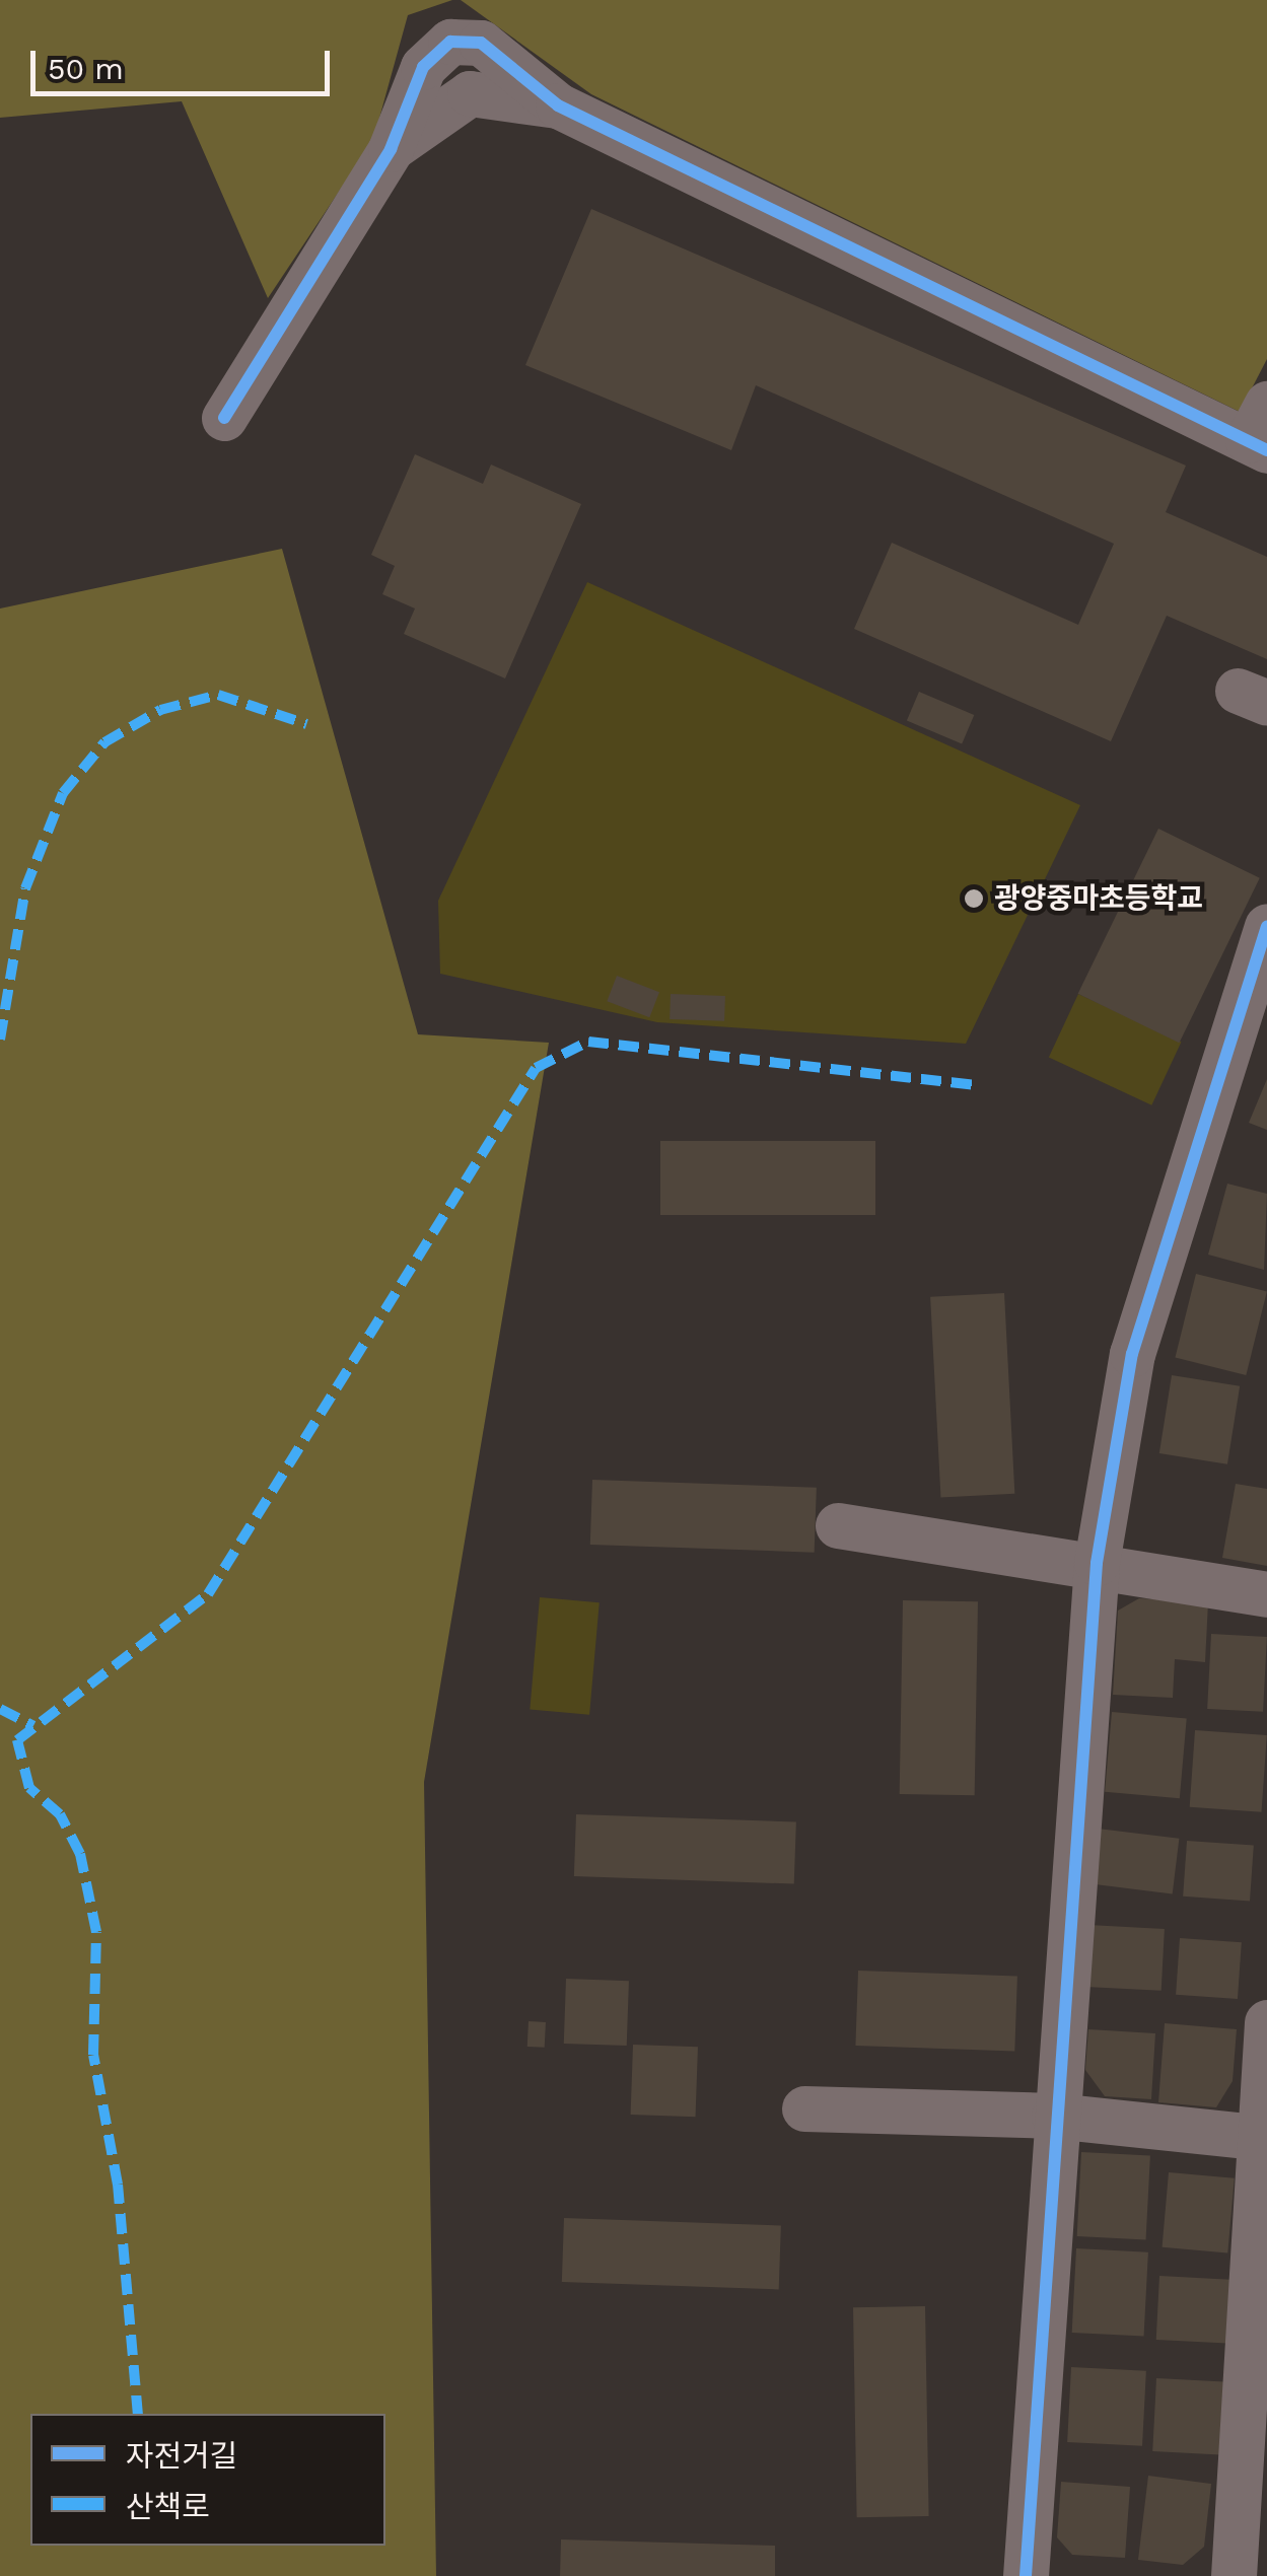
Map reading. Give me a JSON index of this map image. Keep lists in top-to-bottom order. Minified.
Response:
{"places":["광양중마초등학교"],"legend":["자전거길","산책로"],"scale_bar":"50 m"}
